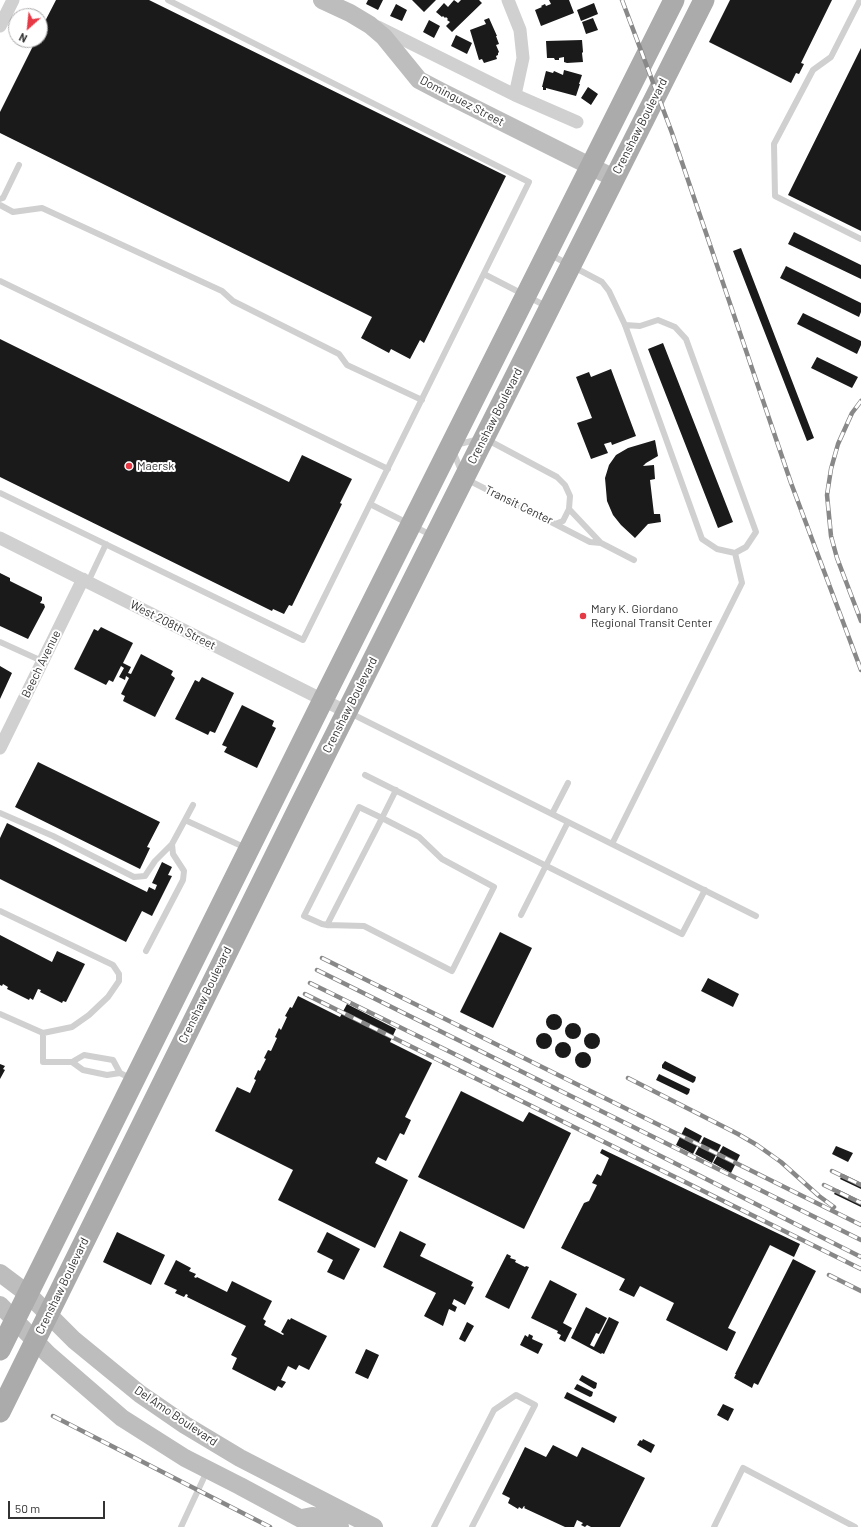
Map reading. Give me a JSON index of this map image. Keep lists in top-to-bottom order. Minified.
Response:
{"streets":{"main road":["Dominguez Street","Crenshaw Boulevard","Del Amo Boulevard"],"street":["West 208th Street","Beech Avenue"],"lane":["Transit Center"]},"crossings":[["Dominguez Street","Crenshaw Boulevard"],["Crenshaw Boulevard","Transit Center"],["Crenshaw Boulevard","West 208th Street"],["Crenshaw Boulevard","Del Amo Boulevard"],["West 208th Street","Beech Avenue"]],"places":["Maersk","Mary K. Giordano Regional Transit Center"],"scale_bar":"50 m","north":"bottom left"}
